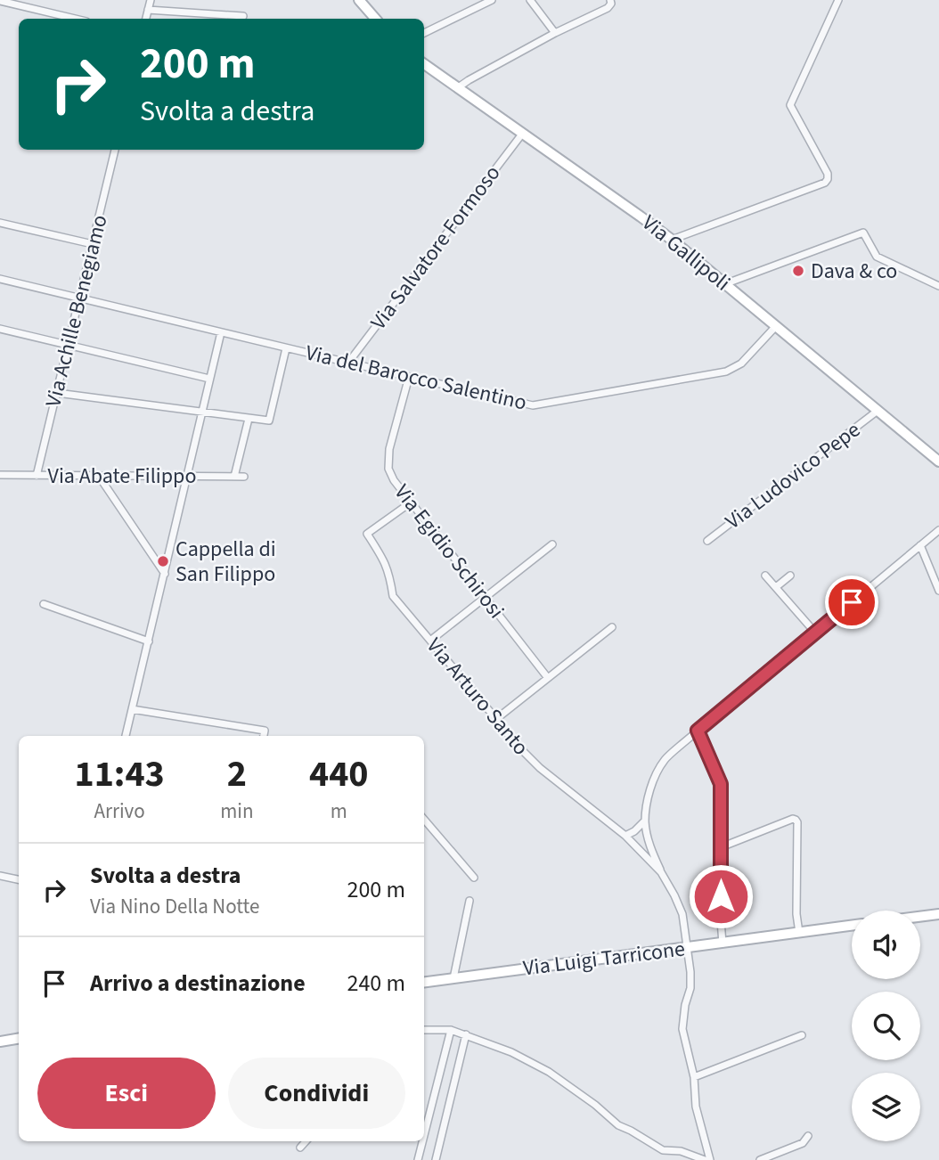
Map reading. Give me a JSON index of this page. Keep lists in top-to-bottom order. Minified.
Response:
{"streets":{"main road":["Via Gallipoli","Via Luigi Tarricone"],"street":["Via Salvatore Formoso","Via Achille Benegiamo","Via del Barocco Salentino","Via Abate Filippo","Via Ludovico Pepe","Via Egidio Schirosi","Via Arturo Santo"]},"crossings":[["Via Salvatore Formoso","Via Gallipoli"],["Via Salvatore Formoso","Via del Barocco Salentino"],["Via Gallipoli","Via del Barocco Salentino"],["Via Gallipoli","Via Ludovico Pepe"],["Via Achille Benegiamo","Via del Barocco Salentino"],["Via Achille Benegiamo","Via Abate Filippo"],["Via del Barocco Salentino","Via Egidio Schirosi"],["Via Egidio Schirosi","Via Arturo Santo"],["Via Arturo Santo","Via Luigi Tarricone"]],"places":["Dava & co","Cappella di San Filippo"],"page":{"turn":["200 m","Svolta a destra"],"eta":["11:43","Arrivo","2","min","440","m"],"list":[{"name":"Svolta a destra","note":"Via Nino Della Notte","value":"200 m"},{"name":"Arrivo a destinazione","value":"240 m"}],"buttons":["Esci","Condividi"]}}
